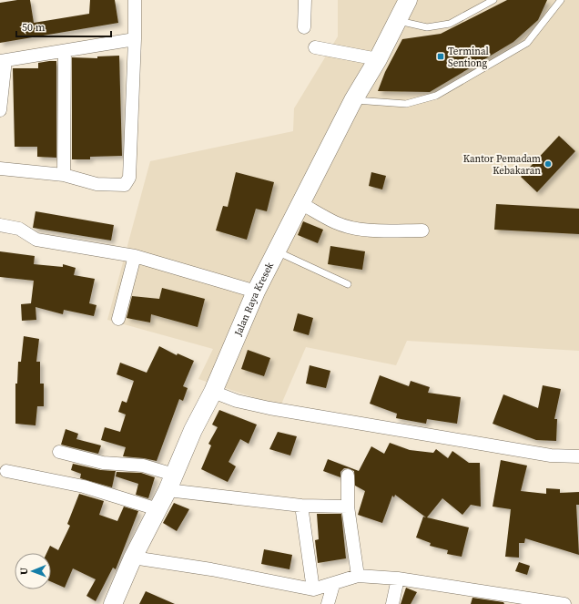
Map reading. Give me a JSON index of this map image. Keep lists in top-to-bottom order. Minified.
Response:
{"streets":{"main road":["Jalan Raya Kresek"]},"places":{"transit":["Terminal Sentiong"],"other":["Kantor Pemadam Kebakaran"]},"scale_bar":"50 m","north":"left"}
